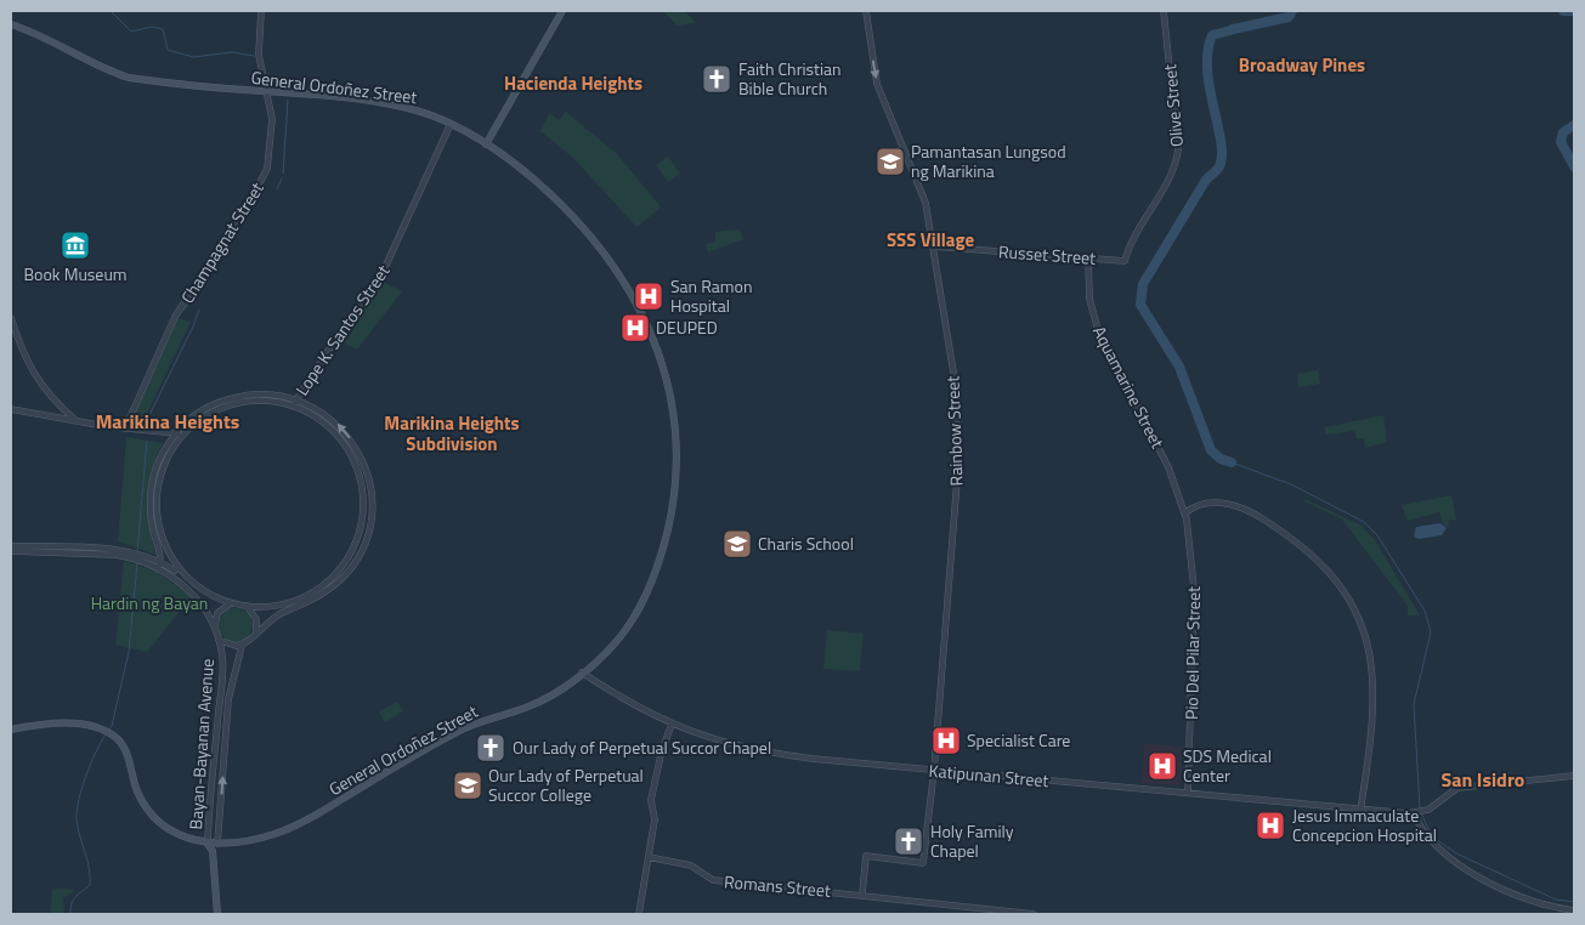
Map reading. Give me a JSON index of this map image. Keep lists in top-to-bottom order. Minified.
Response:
{"streets":{"main road":["General Ordoñez Street","Bayan-Bayanan Avenue"],"street":["Olive Street","Champagnat Street","Russet Street","Lope K. Santos Street","Aquamarine Street","Rainbow Street","Pio Del Pilar Street","Katipunan Street","Romans Street"]},"crossings":[["General Ordoñez Street","Champagnat Street"],["General Ordoñez Street","Lope K. Santos Street"],["General Ordoñez Street","Bayan-Bayanan Avenue"],["General Ordoñez Street","Katipunan Street"],["Olive Street","Russet Street"],["Russet Street","Aquamarine Street"],["Russet Street","Rainbow Street"],["Aquamarine Street","Pio Del Pilar Street"],["Rainbow Street","Katipunan Street"],["Rainbow Street","Romans Street"],["Pio Del Pilar Street","Katipunan Street"]],"districts":["Broadway Pines","Hacienda Heights","SSS Village","Marikina Heights","Marikina Heights Subdivision","San Isidro"],"parks":["Hardin ng Bayan"],"places":{"church":["Faith Christian Bible Church","Our Lady of Perpetual Succor Chapel","Holy Family Chapel"],"school or university":["Pamantasan Lungsod ng Marikina","Charis School","Our Lady of Perpetual Succor College"],"museum":["Book Museum"],"hospital":["San Ramon Hospital","DEUPED","Specialist Care","SDS Medical Center","Jesus Immaculate Concepcion Hospital"]}}
